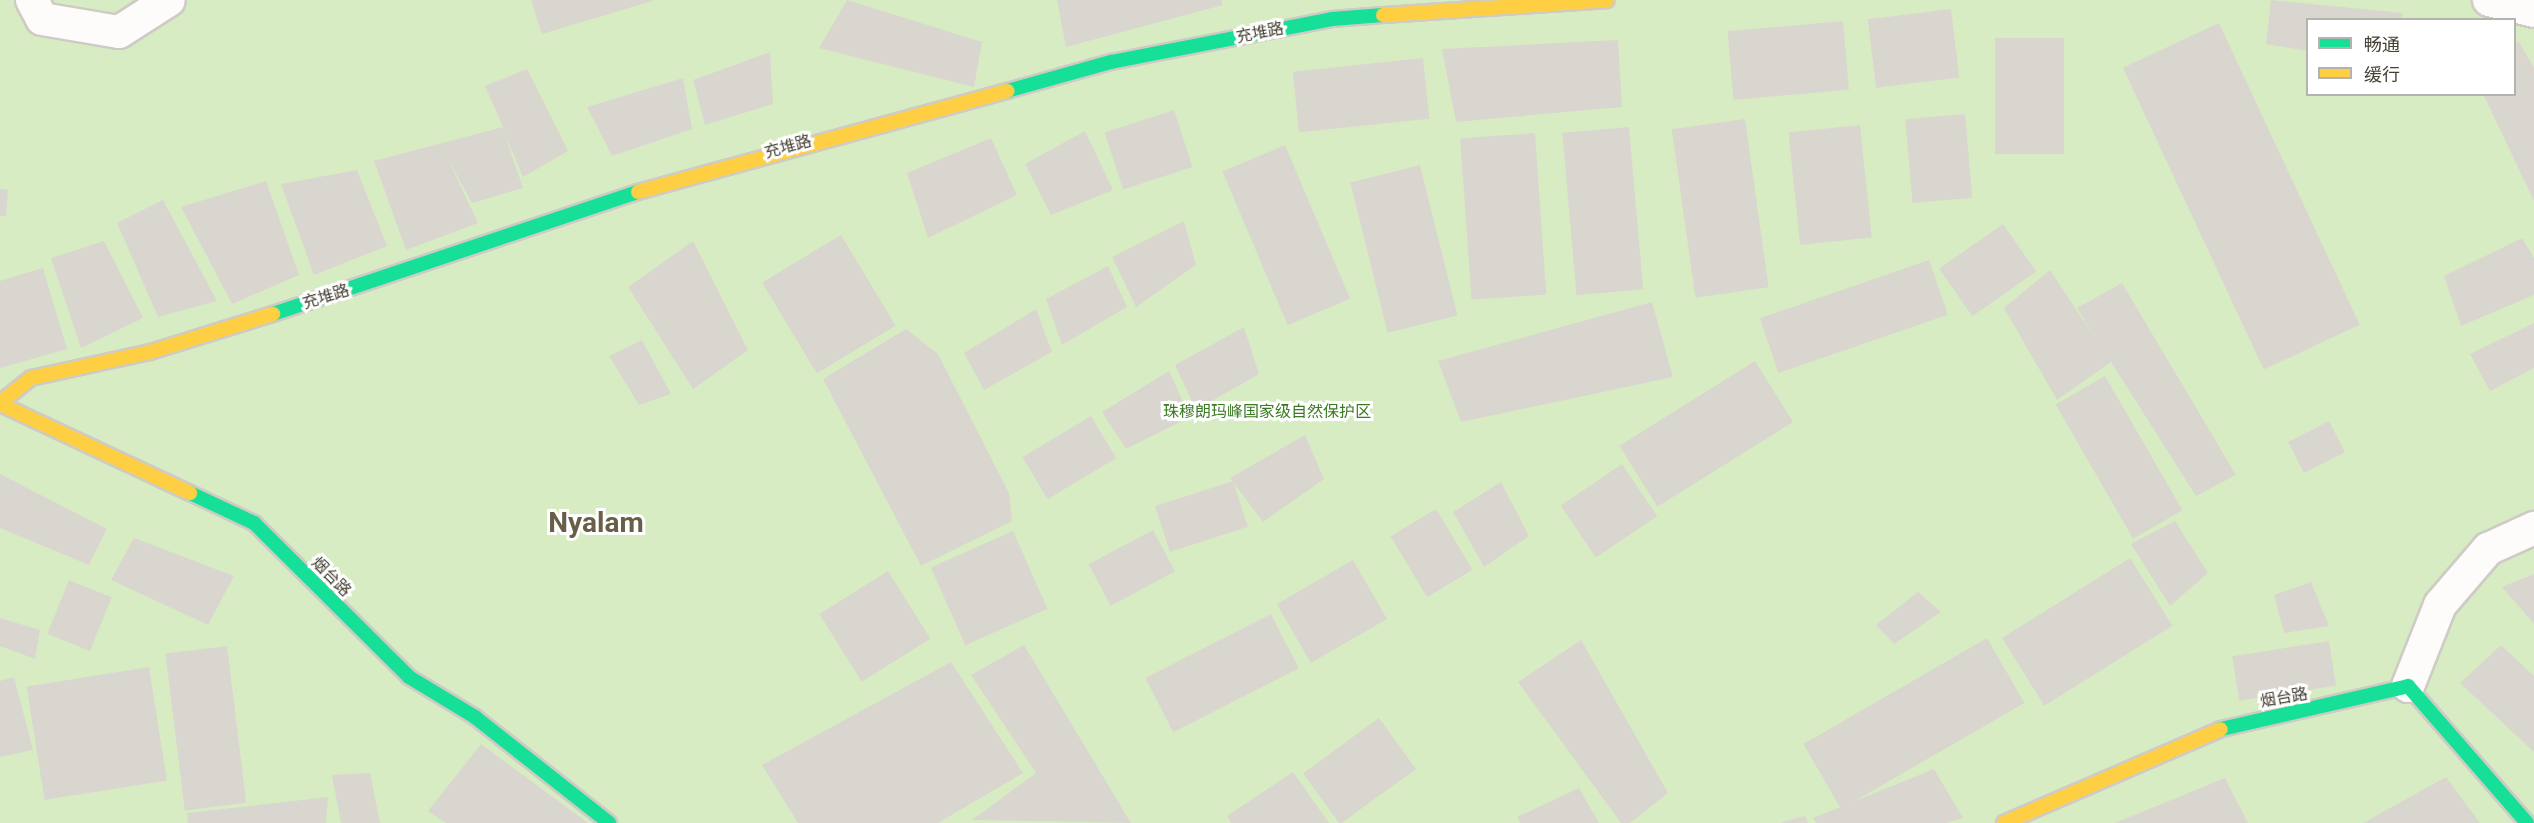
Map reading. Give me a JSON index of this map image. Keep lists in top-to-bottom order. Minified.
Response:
{"streets":{"street":["充堆路","烟台路"]},"crossings":[["充堆路","烟台路"]],"districts":["Nyalam"],"parks":["珠穆朗玛峰国家级自然保护区"],"legend":["畅通","缓行"]}
